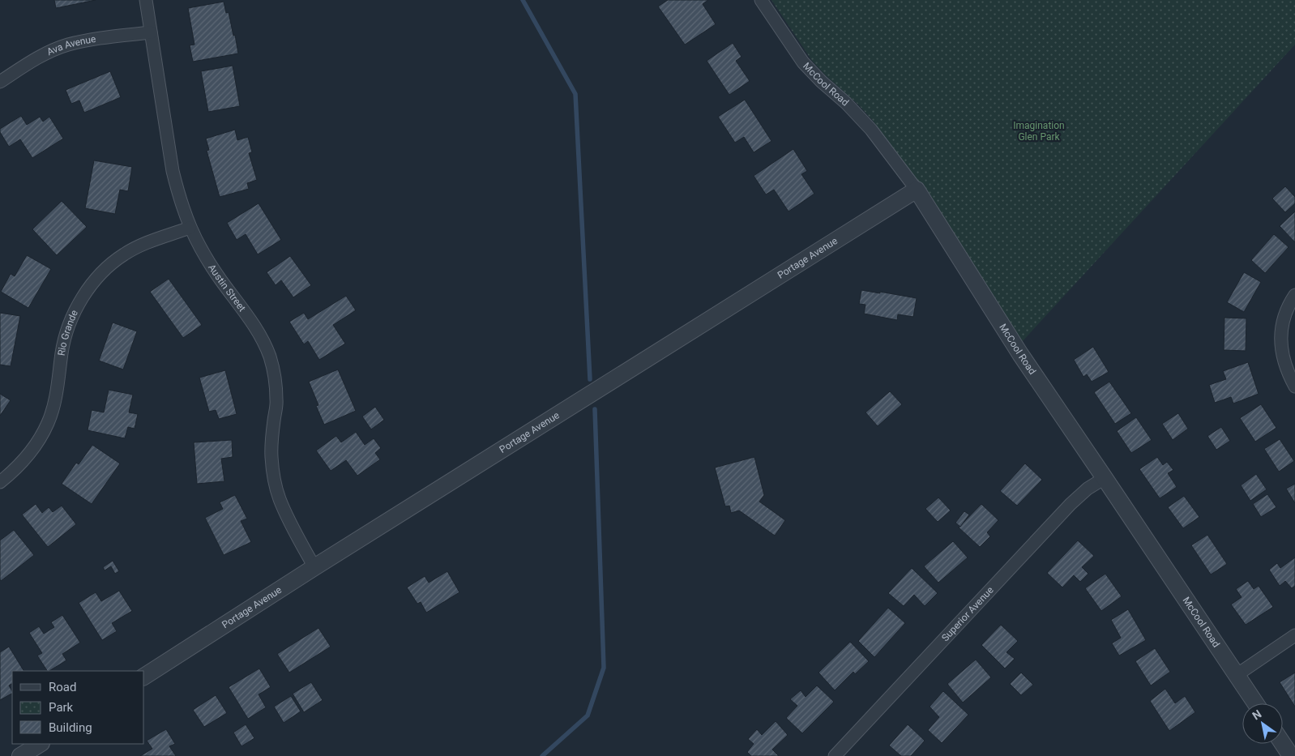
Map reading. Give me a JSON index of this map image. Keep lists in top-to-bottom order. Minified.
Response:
{"streets":{"street":["Ava Avenue","McCool Road","Portage Avenue","Austin Street","Rio Grande","Superior Avenue"]},"crossings":[["Ava Avenue","Austin Street"],["McCool Road","Portage Avenue"],["McCool Road","Superior Avenue"],["Portage Avenue","Austin Street"],["Austin Street","Rio Grande"]],"parks":["Imagination Glen Park"],"legend":["Road","Park","Building"],"north":"top left"}
